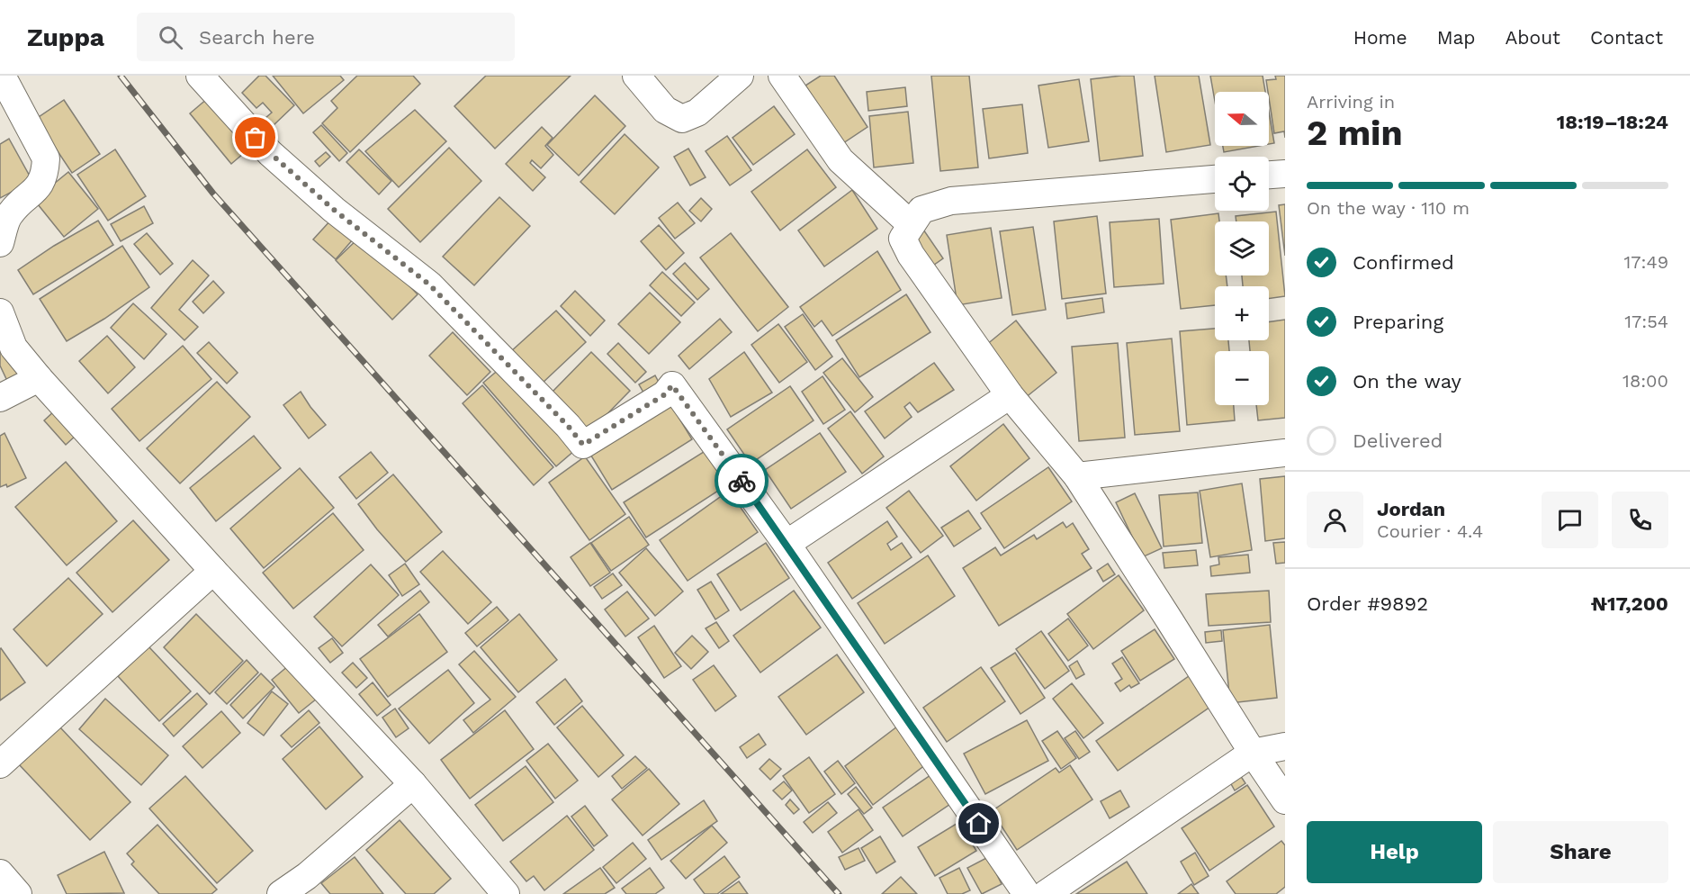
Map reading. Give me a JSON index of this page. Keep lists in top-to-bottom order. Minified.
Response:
{"north":"left","page":{"header":"Zuppa","search":"Search here","nav":["Home","Map","About","Contact"],"heading":["2 min","Arriving in","18:19–18:24"],"panel":["Jordan","Courier · 4.4","Order #9892","₦17,200"],"map_buttons":["+","−"],"bar":"On the way · 110 m","list":[["Confirmed","17:49"],["Preparing","17:54"],["On the way","18:00"],"Delivered"],"buttons":["Help","Share"]}}
